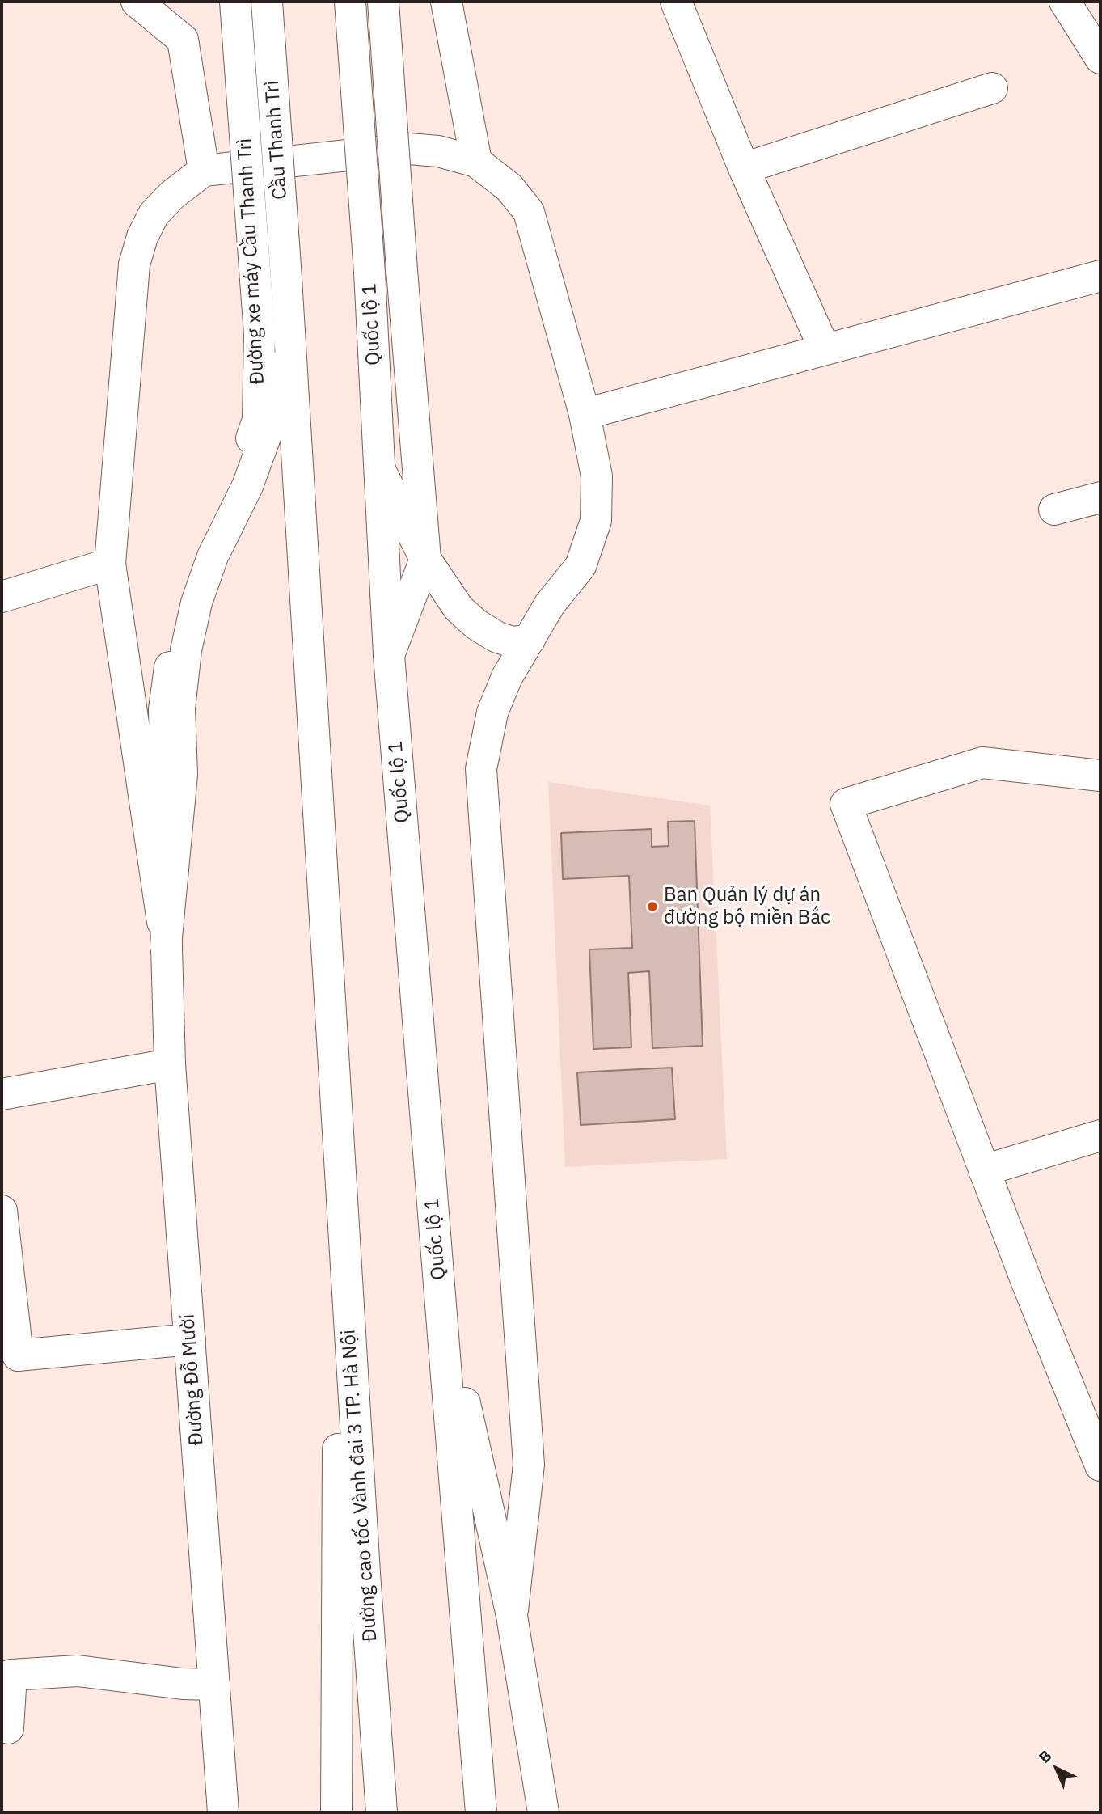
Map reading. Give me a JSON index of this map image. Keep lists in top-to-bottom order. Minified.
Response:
{"streets":{"main road":["Cầu Thanh Trì","Đường xe máy Cầu Thanh Trì","Quốc lộ 1","Đường Đỗ Mười","Đường cao tốc Vành đai 3 TP. Hà Nội"]},"crossings":[["Đường xe máy Cầu Thanh Trì","Đường Đỗ Mười"]],"places":["Ban Quản lý dự án đường bộ miền Bắc"],"north":"top left"}
